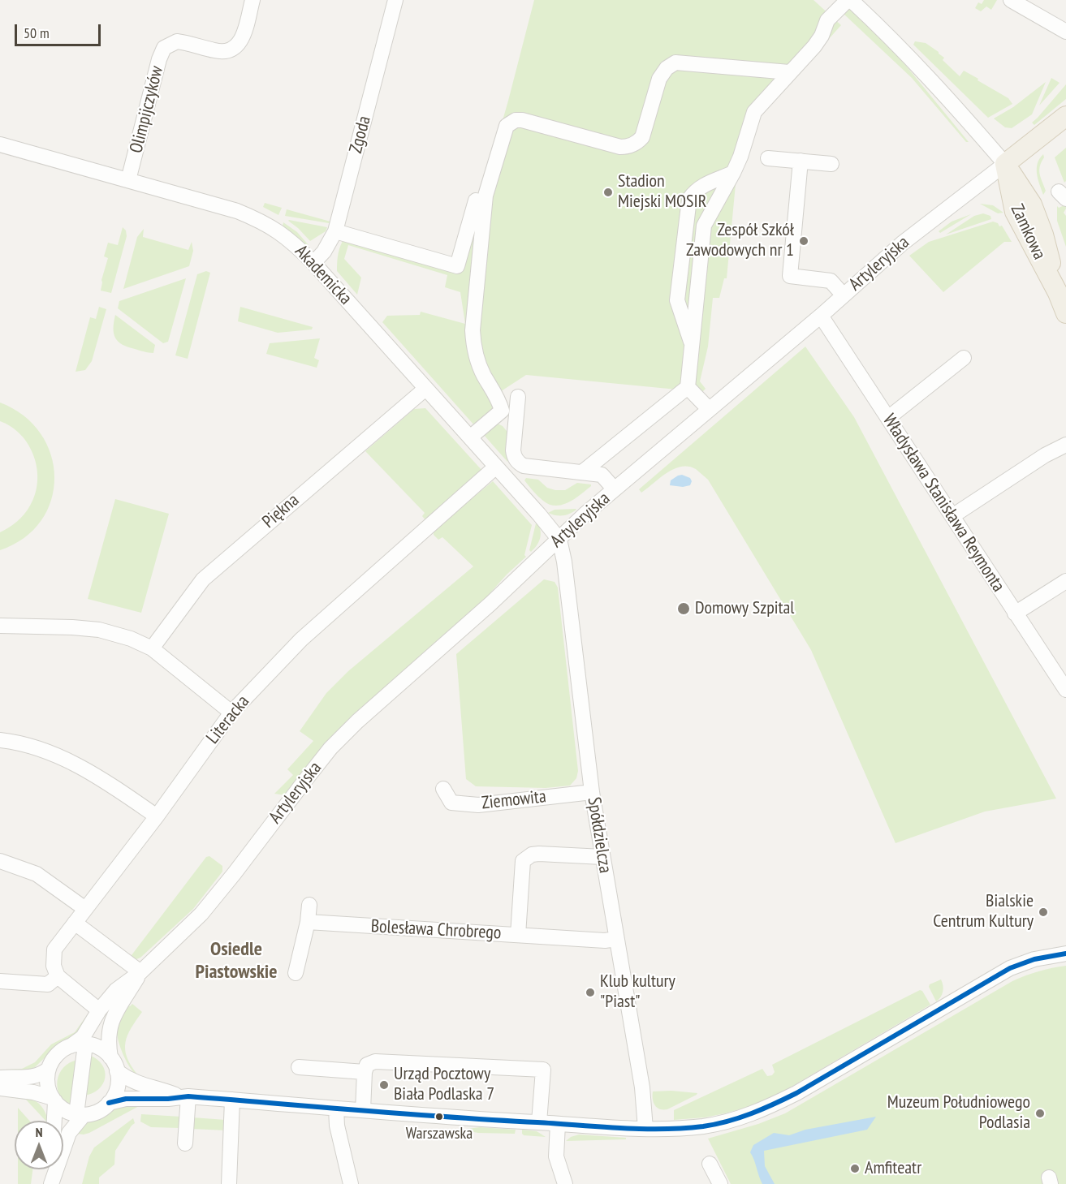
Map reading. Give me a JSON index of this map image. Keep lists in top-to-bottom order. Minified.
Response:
{"streets":{"main road":["Zamkowa","Artyleryjska"],"street":["Olimpijczyków","Zgoda","Akademicka","Władysława Stanisława Reymonta","Piękna","Literacka","Ziemowita","Spółdzielcza","Bolesława Chrobrego"]},"crossings":[["Olimpijczyków","Akademicka"],["Zgoda","Akademicka"],["Zamkowa","Artyleryjska"],["Artyleryjska","Akademicka"],["Artyleryjska","Władysława Stanisława Reymonta"],["Artyleryjska","Spółdzielcza"],["Akademicka","Piękna"],["Akademicka","Literacka"],["Akademicka","Spółdzielcza"],["Ziemowita","Spółdzielcza"],["Spółdzielcza","Bolesława Chrobrego"]],"districts":["Osiedle Piastowskie"],"places":["Stadion Miejski MOSIR","Zespół Szkół Zawodowych nr 1","Domowy Szpital","Bialskie Centrum Kultury","Klub kultury \"Piast\"","Urząd Pocztowy Biała Podlaska 7","Muzeum Południowego Podlasia","Warszawska","Amfiteatr"],"scale_bar":"50 m","north":"top"}
